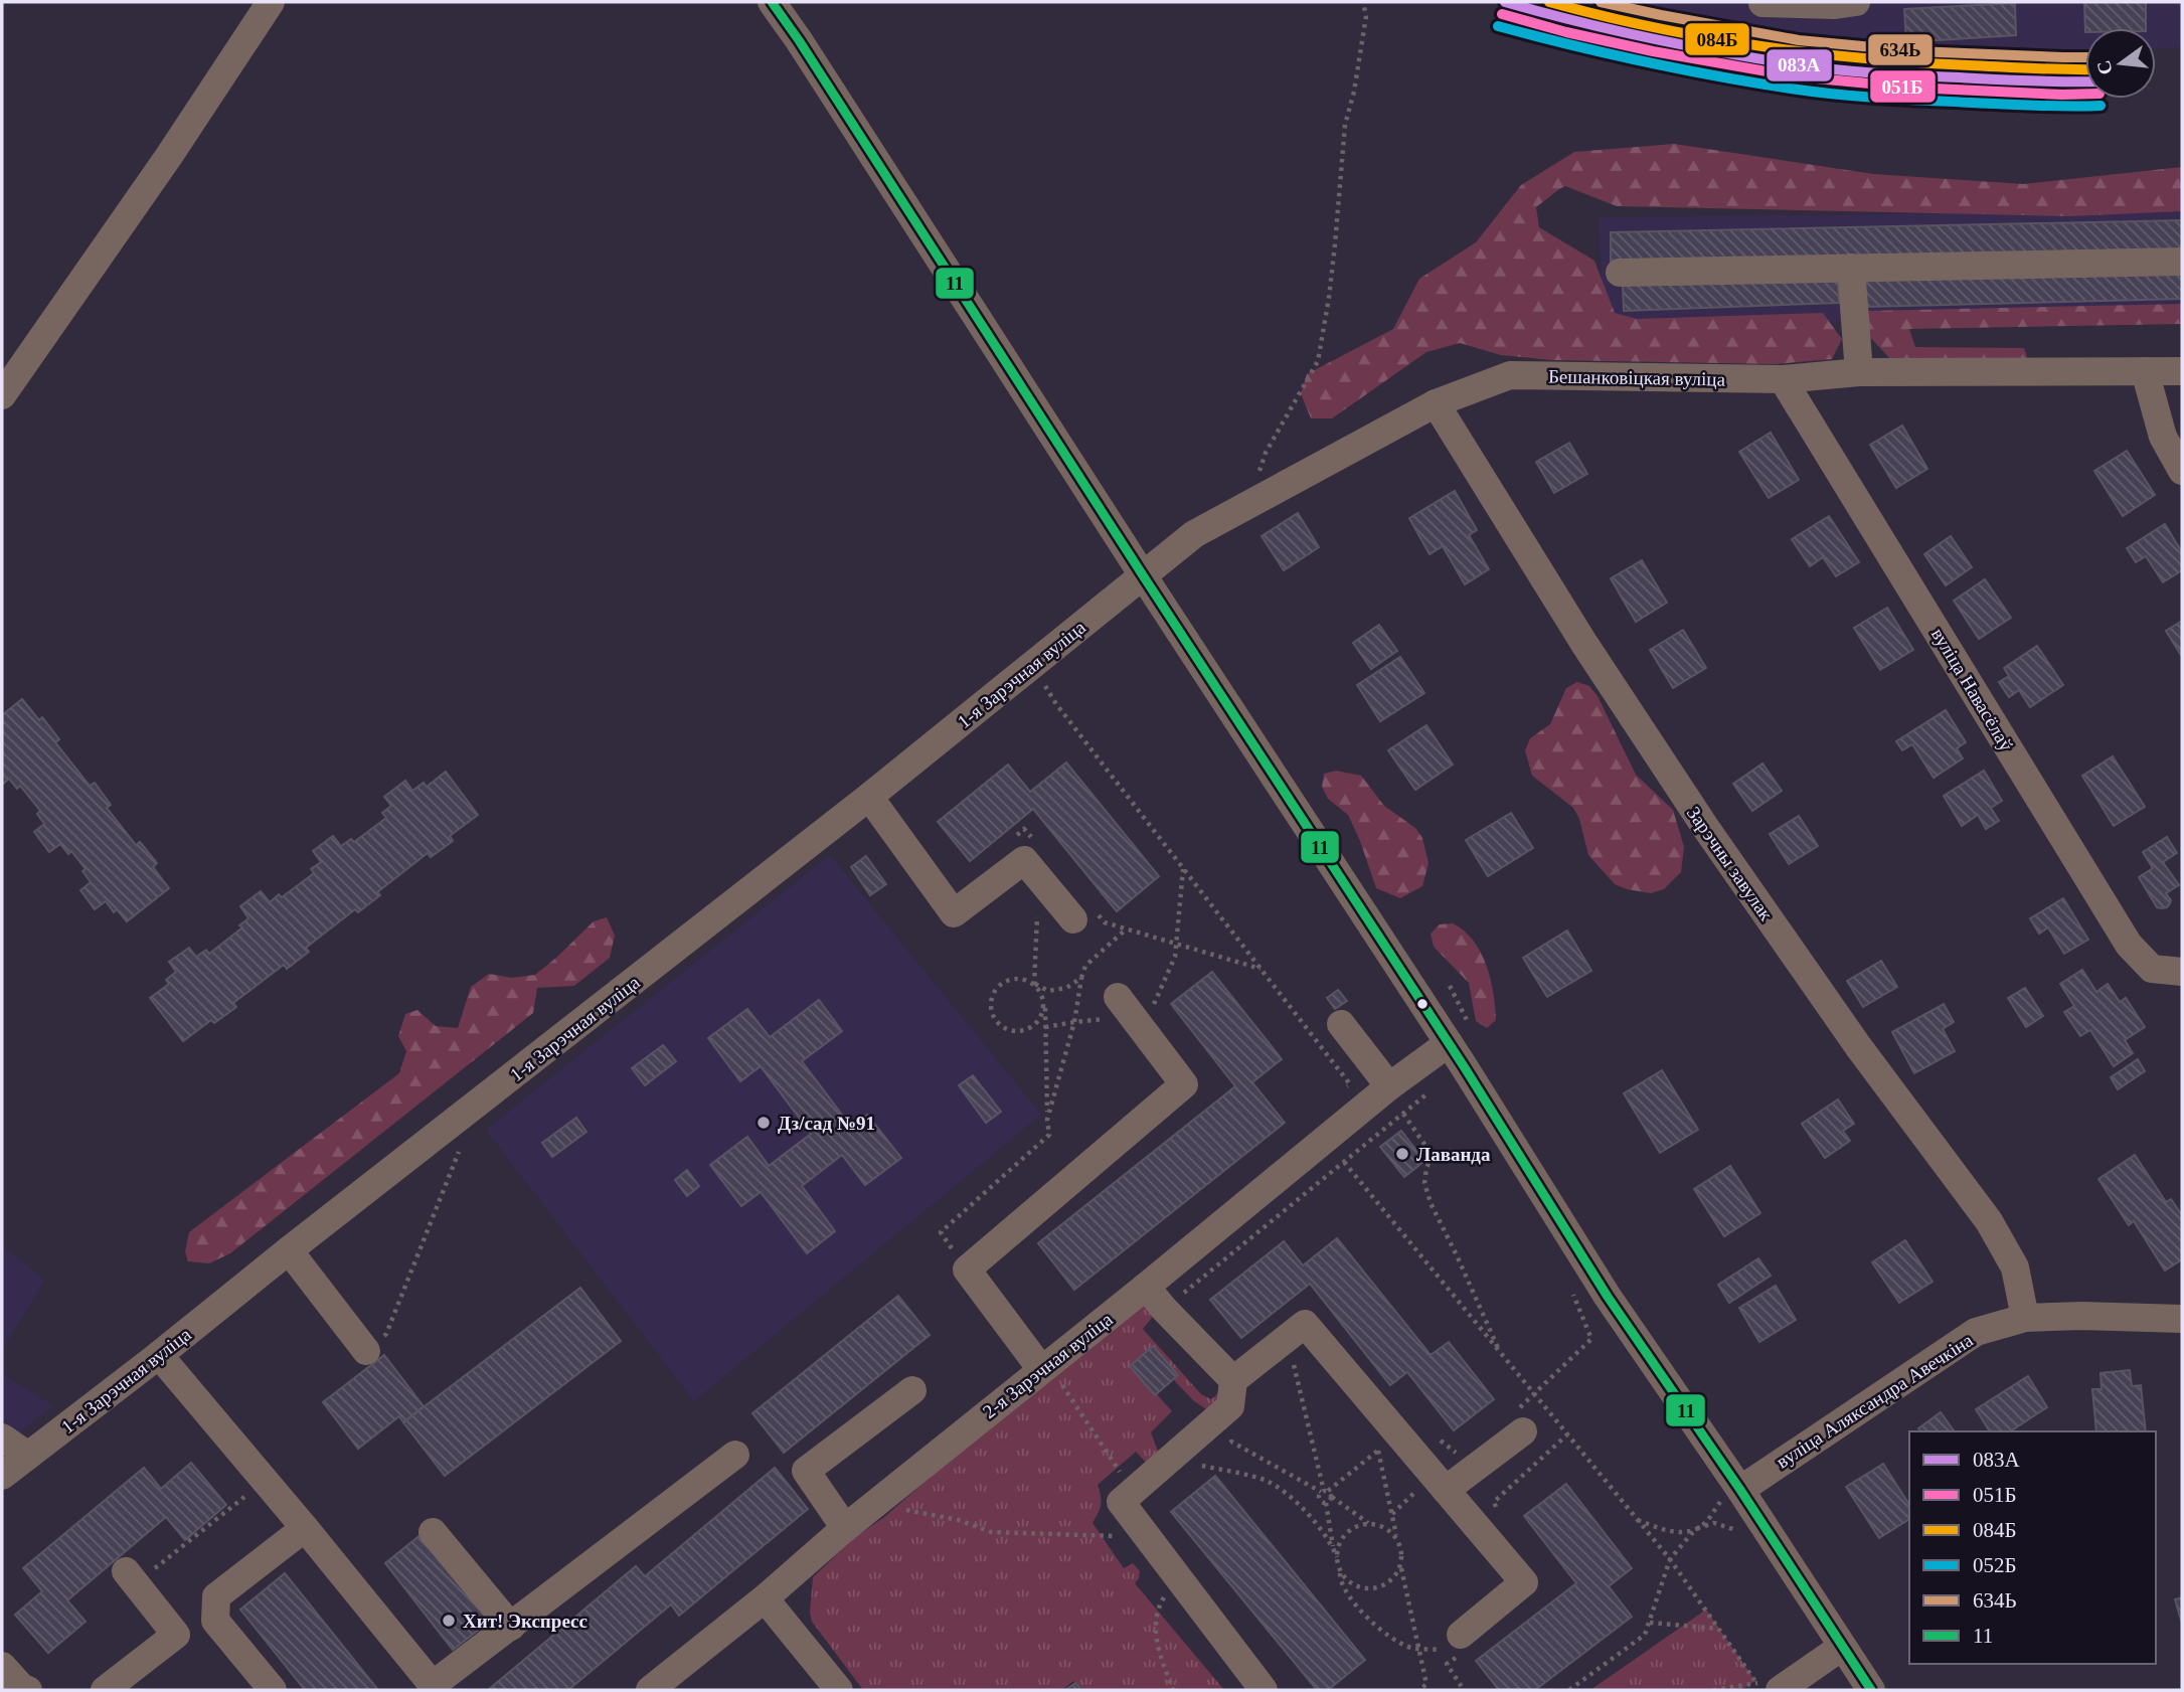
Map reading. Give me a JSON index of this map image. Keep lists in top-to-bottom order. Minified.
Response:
{"streets":{"street":["Бешанковіцкая вуліца","1-я Зарэчная вуліца","вуліца Навасёлаў","Зарэчны завулак","2-я Зарэчная вуліца","вуліца Аляксандра Авечкіна"]},"crossings":[["Бешанковіцкая вуліца","1-я Зарэчная вуліца"],["Бешанковіцкая вуліца","вуліца Навасёлаў"],["Бешанковіцкая вуліца","Зарэчны завулак"],["Зарэчны завулак","вуліца Аляксандра Авечкіна"]],"places":["Дз/сад №91","Лаванда","Хит! Экспресс"],"lines":["transit line 083А","transit line 084Б","transit line 634Ь","transit line 11","transit line 051Б","transit line 052Б"],"legend":["083А","051Б","084Б","052Б","634Ь","11"],"north":"left"}
